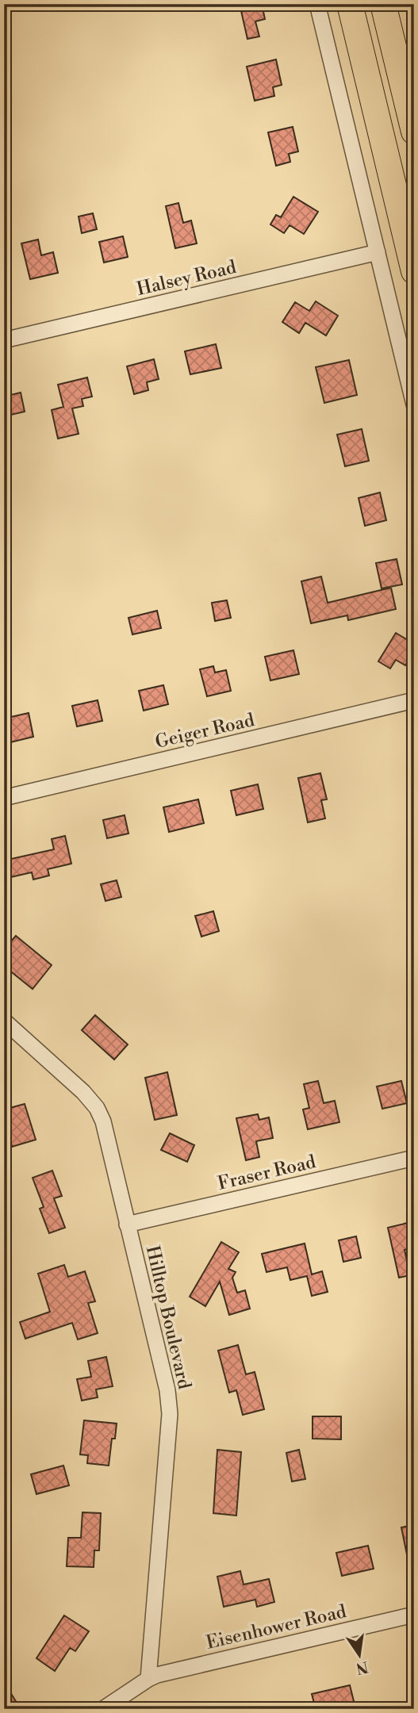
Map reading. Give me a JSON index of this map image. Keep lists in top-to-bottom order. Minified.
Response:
{"streets":{"street":["Halsey Road","Geiger Road","Fraser Road","Hilltop Boulevard","Eisenhower Road"]},"crossings":[["Fraser Road","Hilltop Boulevard"],["Hilltop Boulevard","Eisenhower Road"]],"north":"bottom"}
